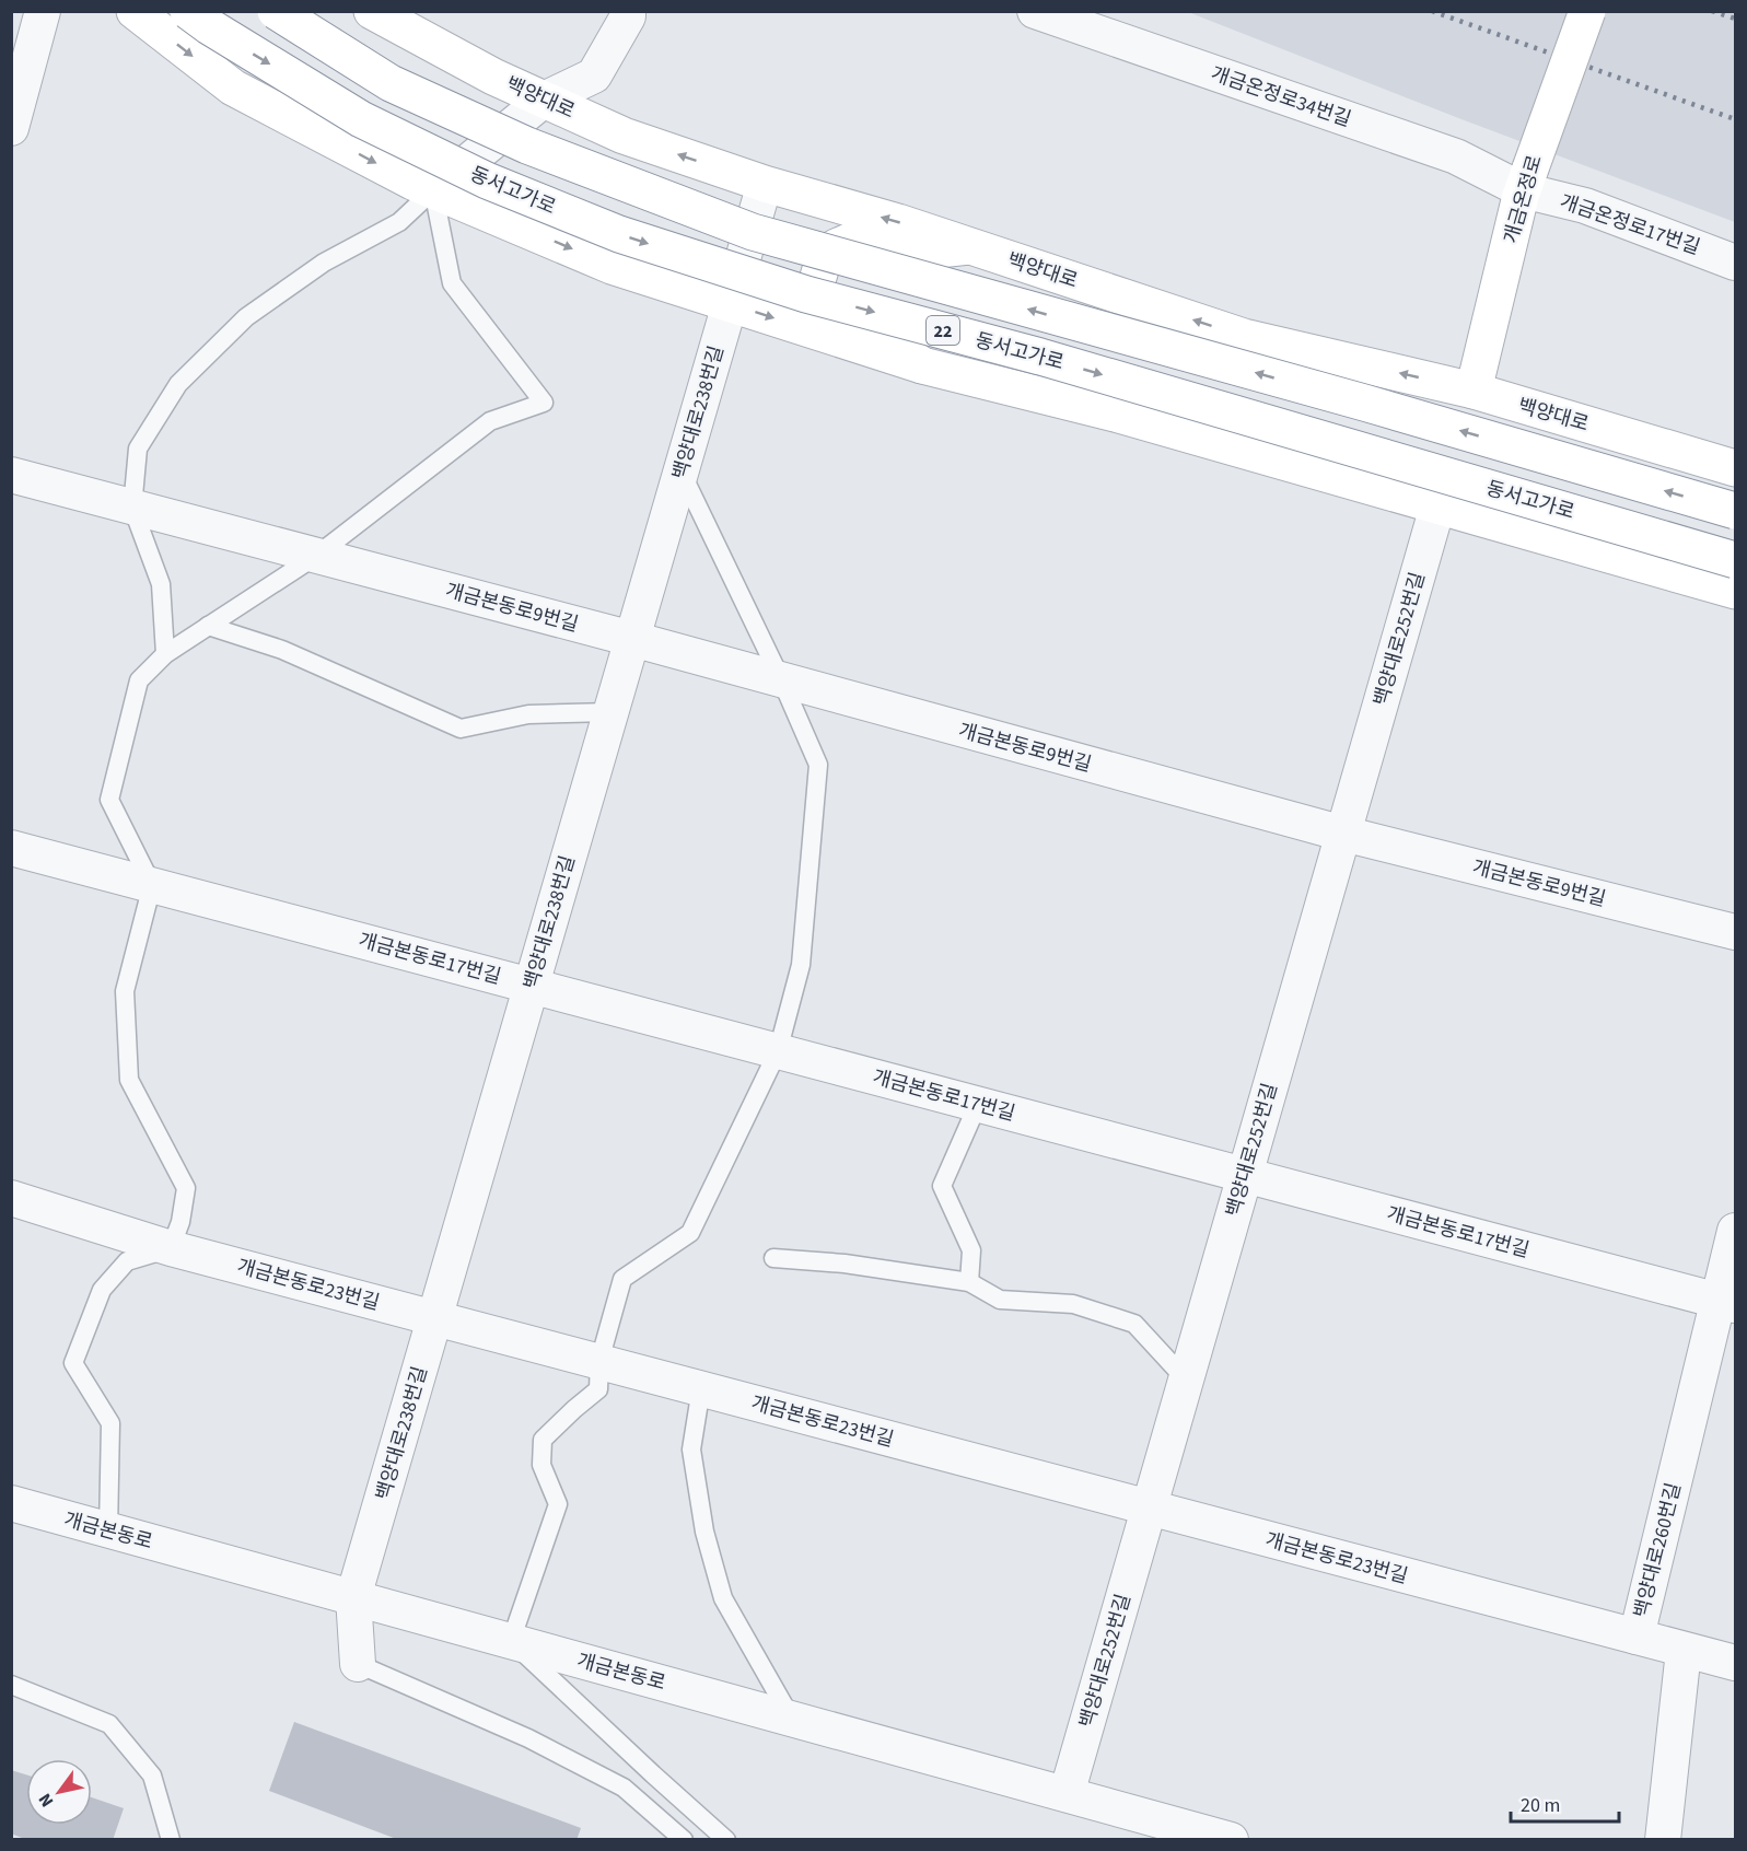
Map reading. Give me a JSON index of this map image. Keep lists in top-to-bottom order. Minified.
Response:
{"streets":{"main road":["백양대로","동서고가로","개금온정로","22"],"street":["개금온정로34번길","개금온정로17번길","백양대로238번길","개금본동로9번길","백양대로252번길","개금본동로17번길","개금본동로23번길","개금본동로","백양대로260번길"]},"crossings":[["개금온정로34번길","개금온정로"],["개금온정로34번길","개금온정로17번길"],["백양대로","개금온정로"],["백양대로","백양대로238번길"],["개금온정로","개금온정로17번길"],["백양대로238번길","개금본동로9번길"],["백양대로238번길","개금본동로17번길"],["백양대로238번길","개금본동로23번길"],["백양대로238번길","개금본동로"],["개금본동로9번길","백양대로252번길"],["백양대로252번길","개금본동로17번길"],["백양대로252번길","개금본동로23번길"],["백양대로252번길","개금본동로"],["개금본동로17번길","백양대로260번길"],["개금본동로23번길","백양대로260번길"]],"scale_bar":"20 m","north":"bottom left"}
